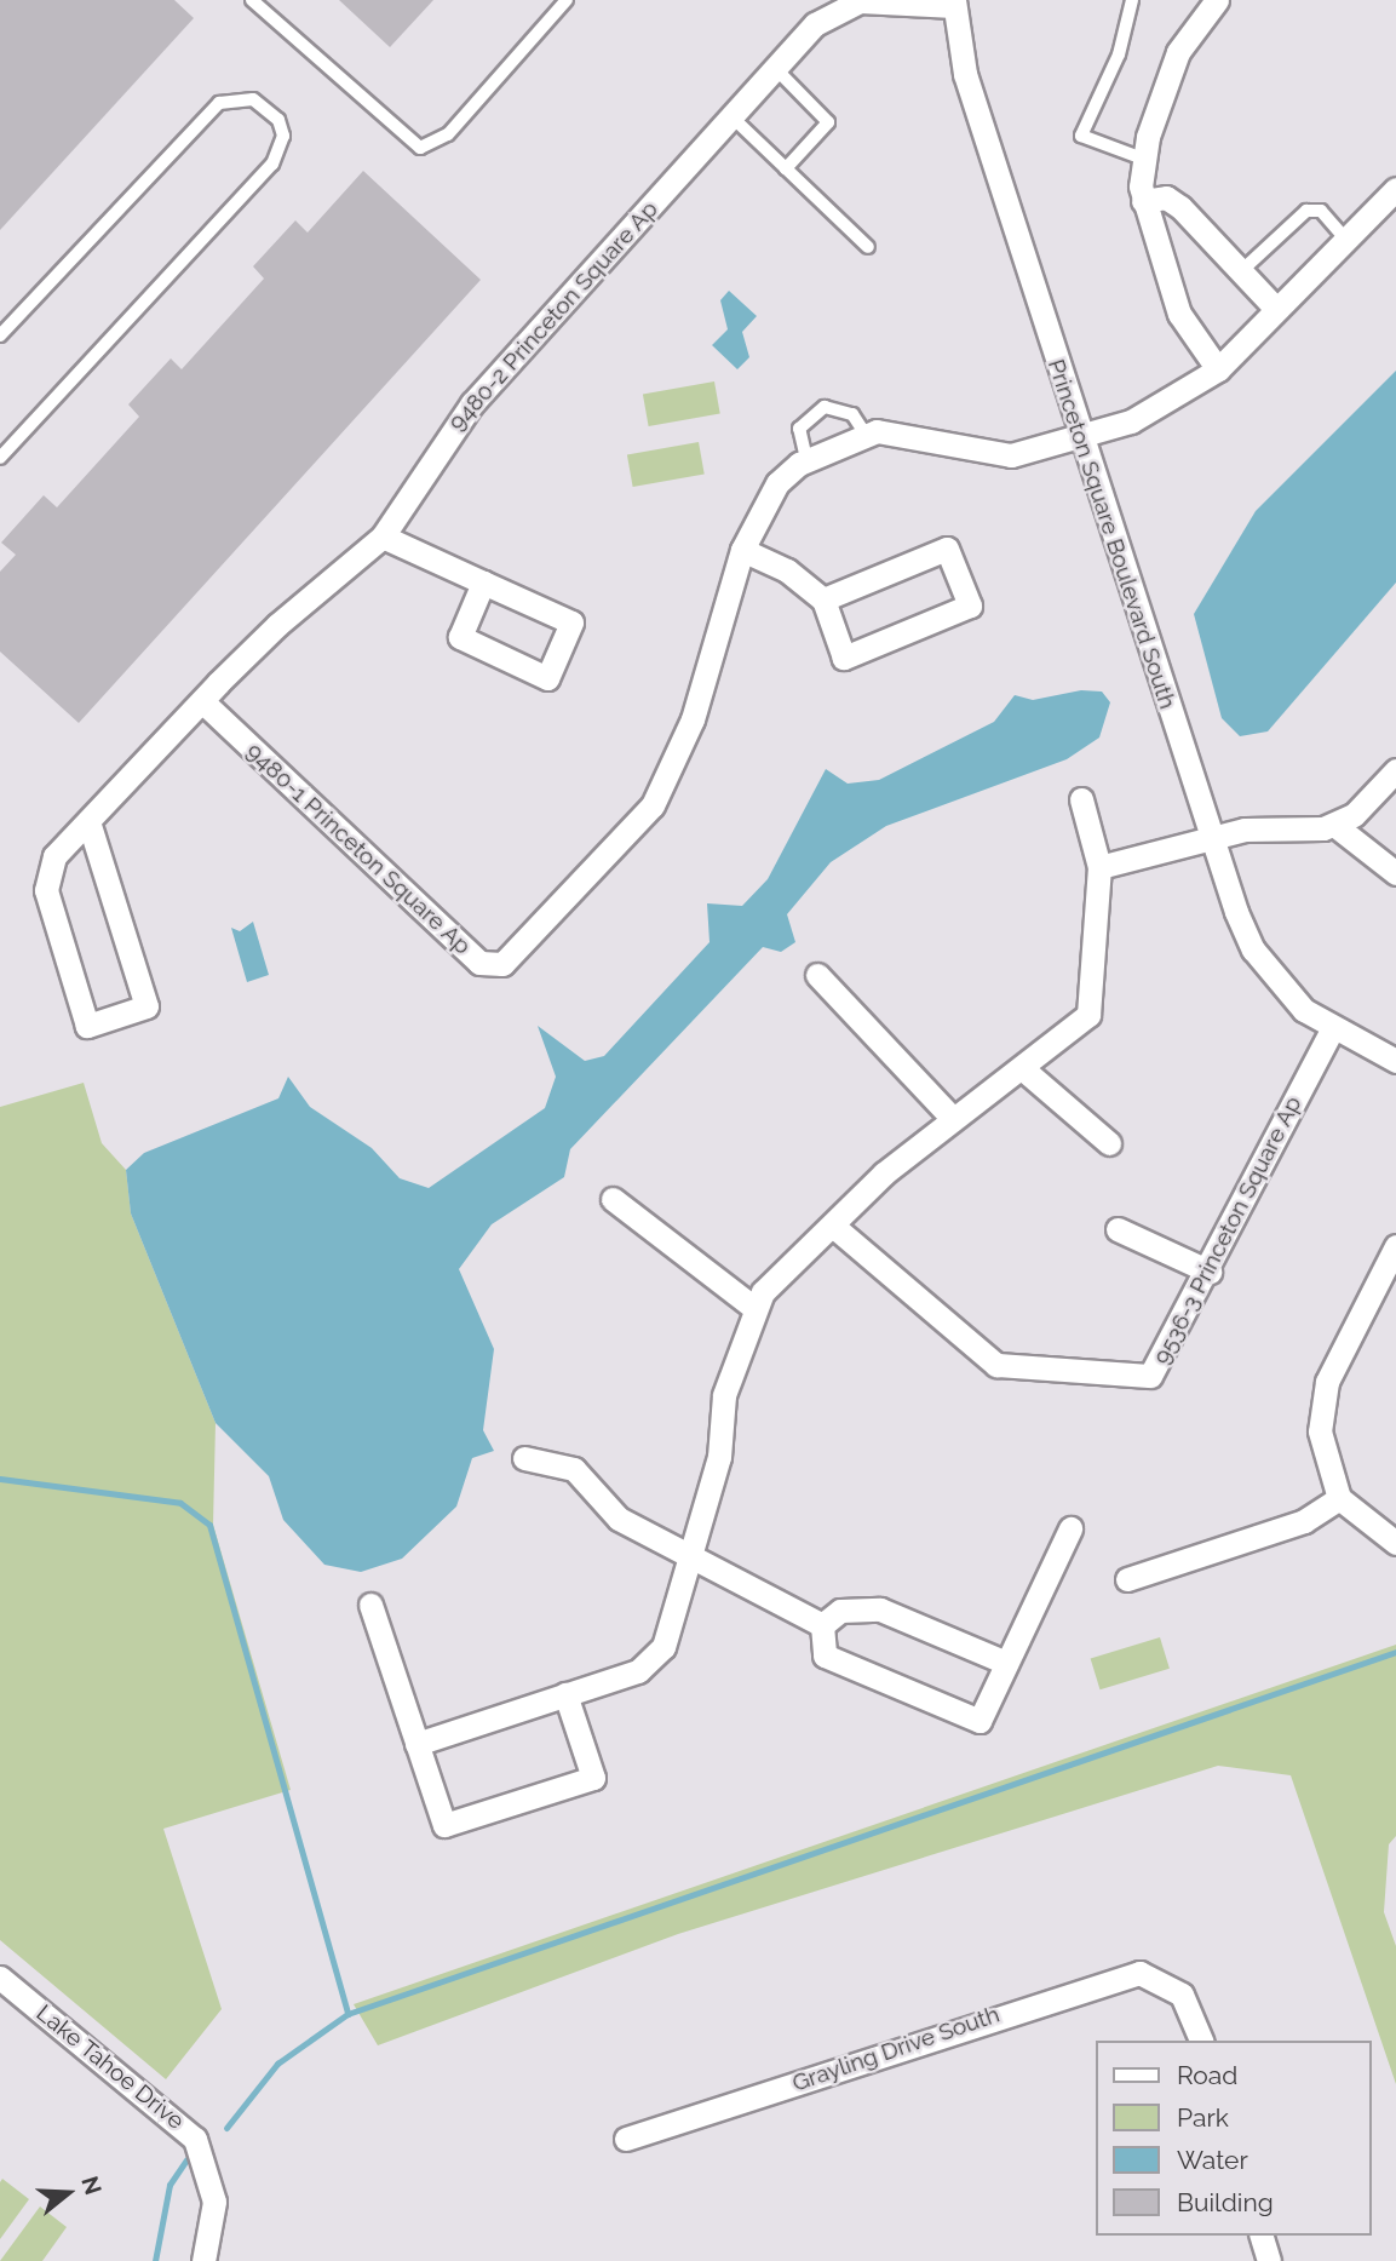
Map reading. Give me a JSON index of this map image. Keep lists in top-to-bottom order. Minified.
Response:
{"streets":{"street":["9480-2 Princeton Square Ap","Princeton Square Boulevard South","9480-1 Princeton Square Ap","9536-3 Princeton Square Ap","Grayling Drive South","Lake Tahoe Drive"]},"crossings":[["9480-2 Princeton Square Ap","Princeton Square Boulevard South"],["9480-2 Princeton Square Ap","9480-1 Princeton Square Ap"],["Princeton Square Boulevard South","9480-1 Princeton Square Ap"],["Princeton Square Boulevard South","9536-3 Princeton Square Ap"]],"legend":["Road","Park","Water","Building"],"north":"right"}
